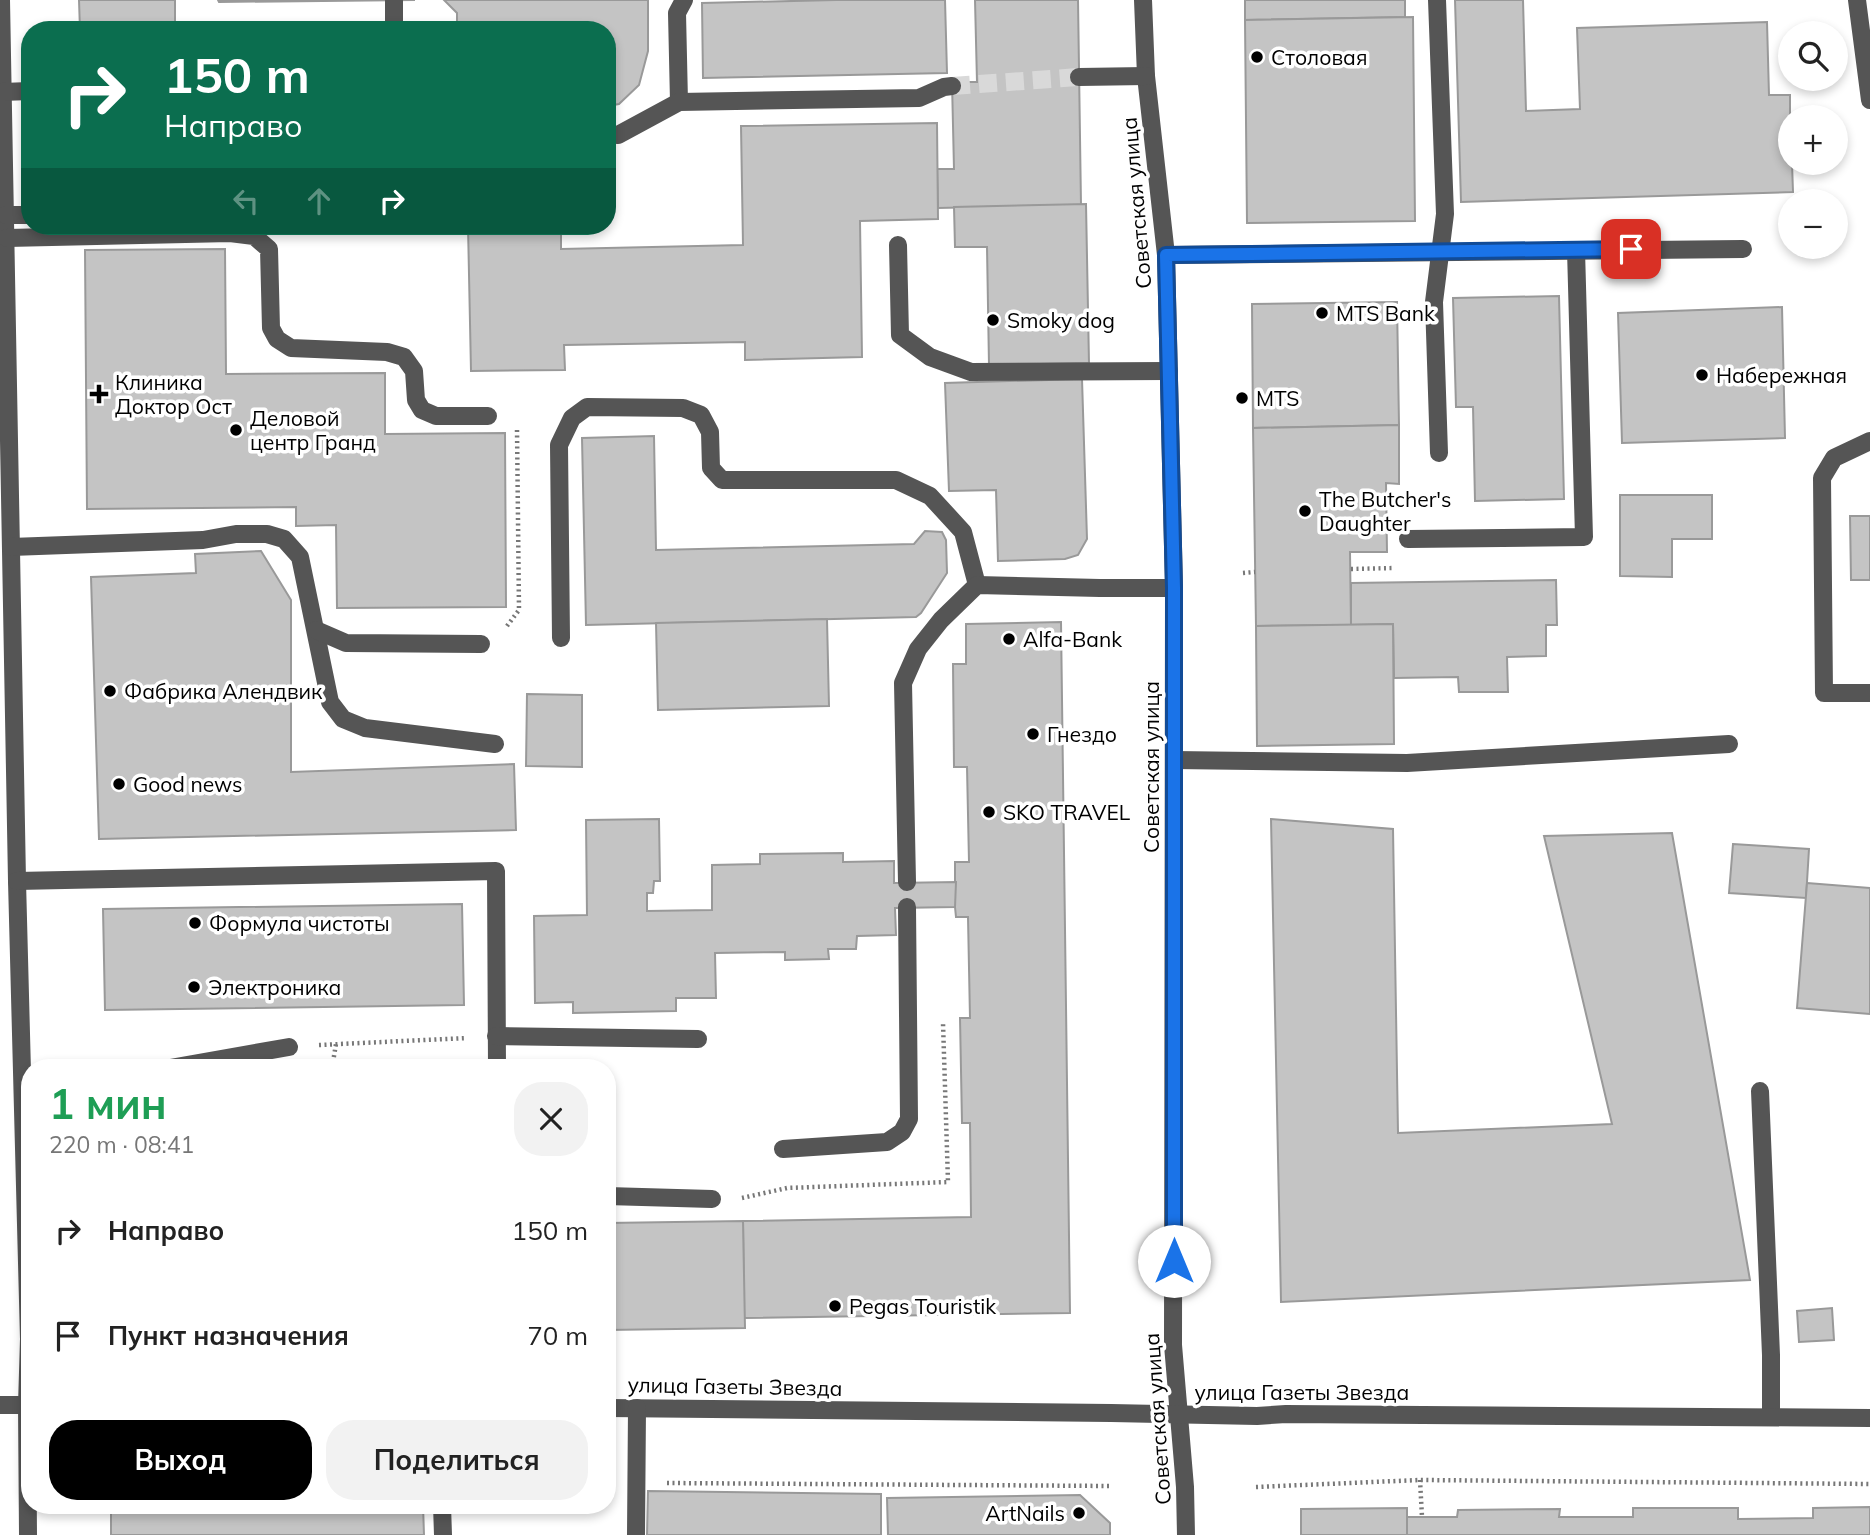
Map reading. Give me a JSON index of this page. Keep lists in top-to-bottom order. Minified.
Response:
{"streets":{"street":["Советская улица","улица Газеты Звезда"]},"crossings":[["Советская улица","улица Газеты Звезда"]],"places":{"other":["Столовая","MTS Bank","Smoky dog","Набережная","MTS","Деловой центр Гранд","The Butcher's Daughter","Alfa-Bank","Фабрика Алендвик","Гнездо","Good news","SKO TRAVEL","Формула чистоты","Электроника","Pegas Touristik","ArtNails"],"health":["Клиника Доктор Ост"]},"page":{"map_buttons":["+","−"],"turn":["150 m","Направо"],"heading":["1 мин","220 m · 08:41"],"list":[{"name":"Направо","value":"150 m"},{"name":"Пункт назначения","value":"70 m"}],"buttons":["Выход","Поделиться"]}}
